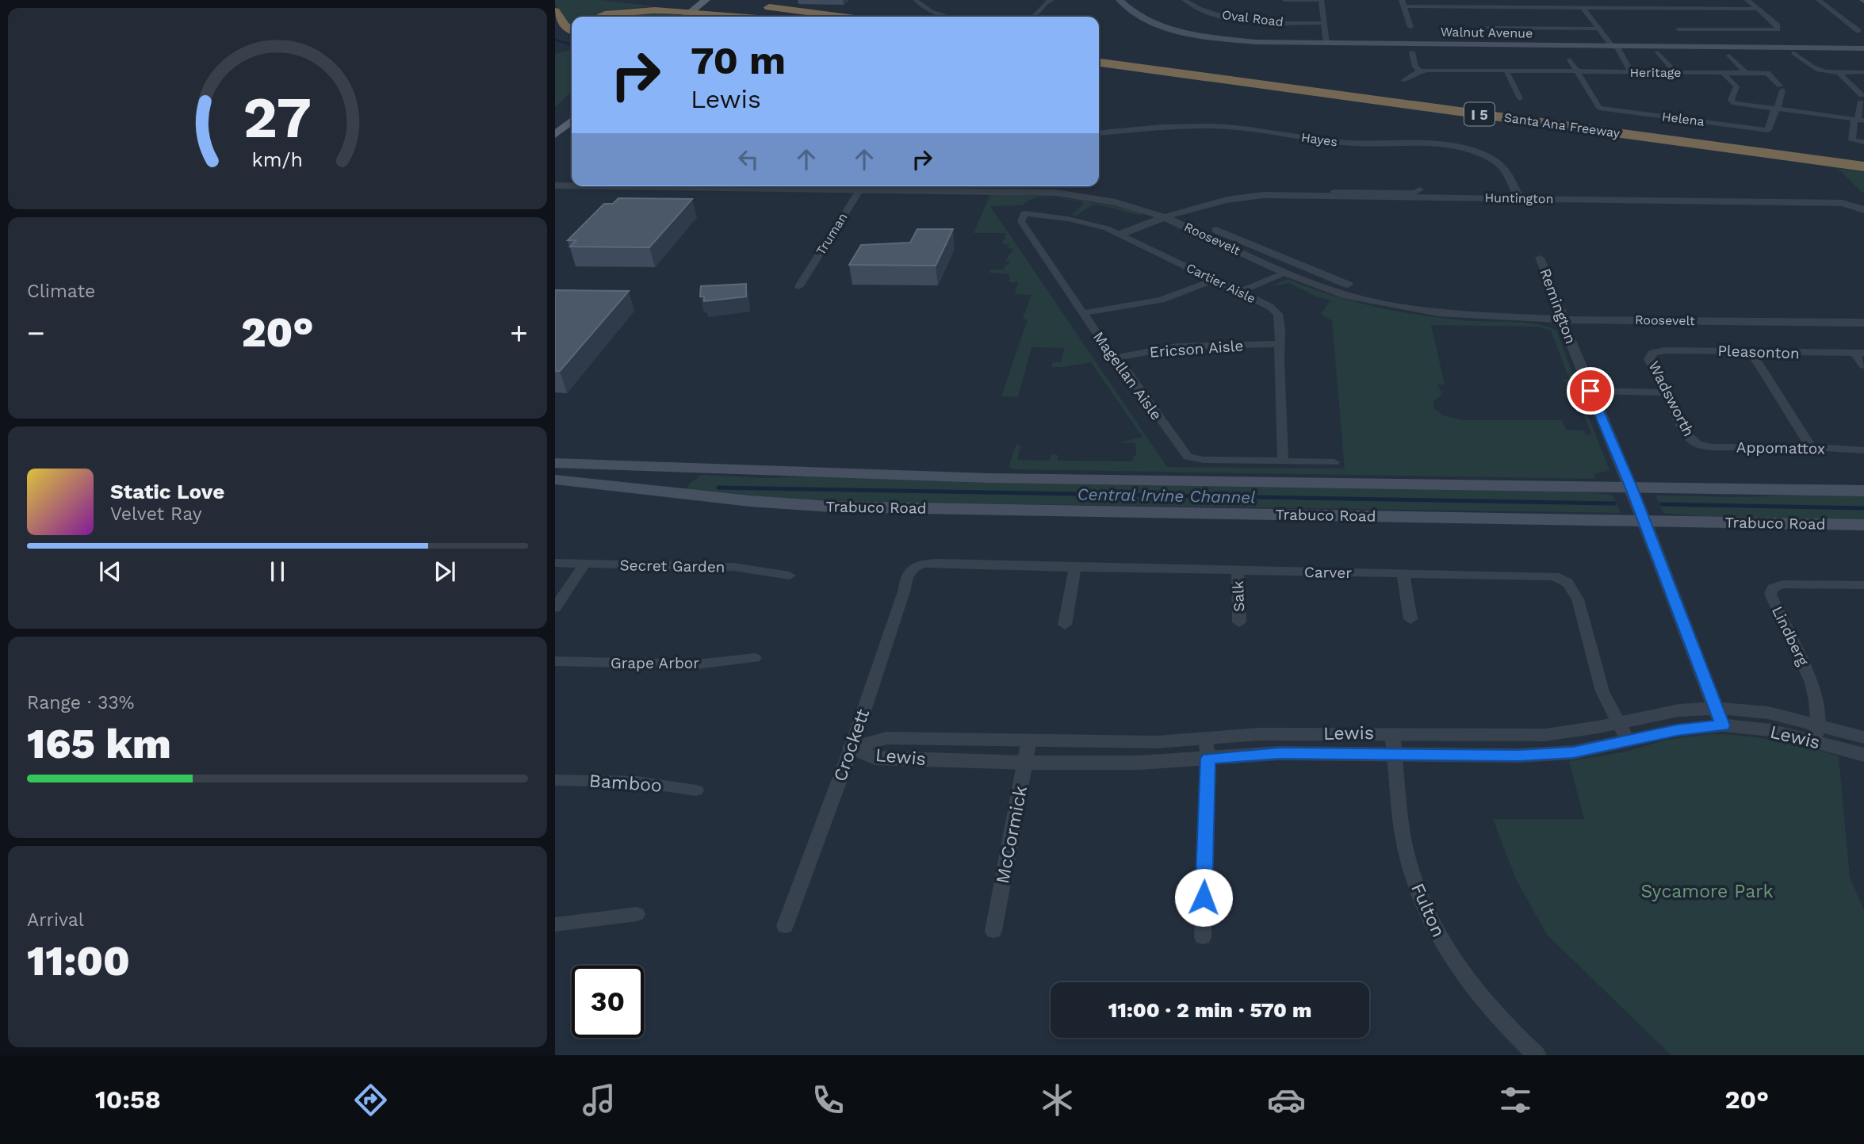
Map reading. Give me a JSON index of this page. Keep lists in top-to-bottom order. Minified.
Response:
{"streets":{"highway":["I 5","Santa Ana Freeway"],"main road":["Walnut Avenue","Trabuco Road"],"street":["Oval Road","Heritage","Helena","Hayes","Huntington","Truman","Roosevelt","Cartier Aisle","Remington","Ericson Aisle","Pleasonton","Magellan Aisle","Wadsworth","Appomattox","Secret Garden","Carver","Salk","Lindberg","Grape Arbor","Lewis","Crockett","Bamboo","McCormick","Fulton"]},"crossings":[["Heritage","Helena"],["Helena","Santa Ana Freeway"],["Hayes","Huntington"],["Huntington","Roosevelt"],["Huntington","Cartier Aisle"],["Roosevelt","Remington"],["Cartier Aisle","Ericson Aisle"],["Cartier Aisle","Magellan Aisle"],["Remington","Trabuco Road"],["Remington","Lewis"],["Ericson Aisle","Magellan Aisle"],["Pleasonton","Wadsworth"],["Wadsworth","Appomattox"],["Carver","Salk"],["Carver","Lewis"],["Carver","Crockett"],["Lindberg","Lewis"],["Lewis","Crockett"],["Lewis","McCormick"],["Lewis","Fulton"]],"water":["Central Irvine Channel"],"parks":["Sycamore Park"],"page":{"turn":["70 m","Lewis"],"tile":["Climate",["Range · 33%","165 km"],["Arrival","11:00"]],"heat":["−","20°","+"],"song":["Static Love","Velvet Ray"],"limit":"30","trip":"11:00 · 2 min · 570 m","tabs":["10:58","20°"],"gauge":["27","km/h"]}}
